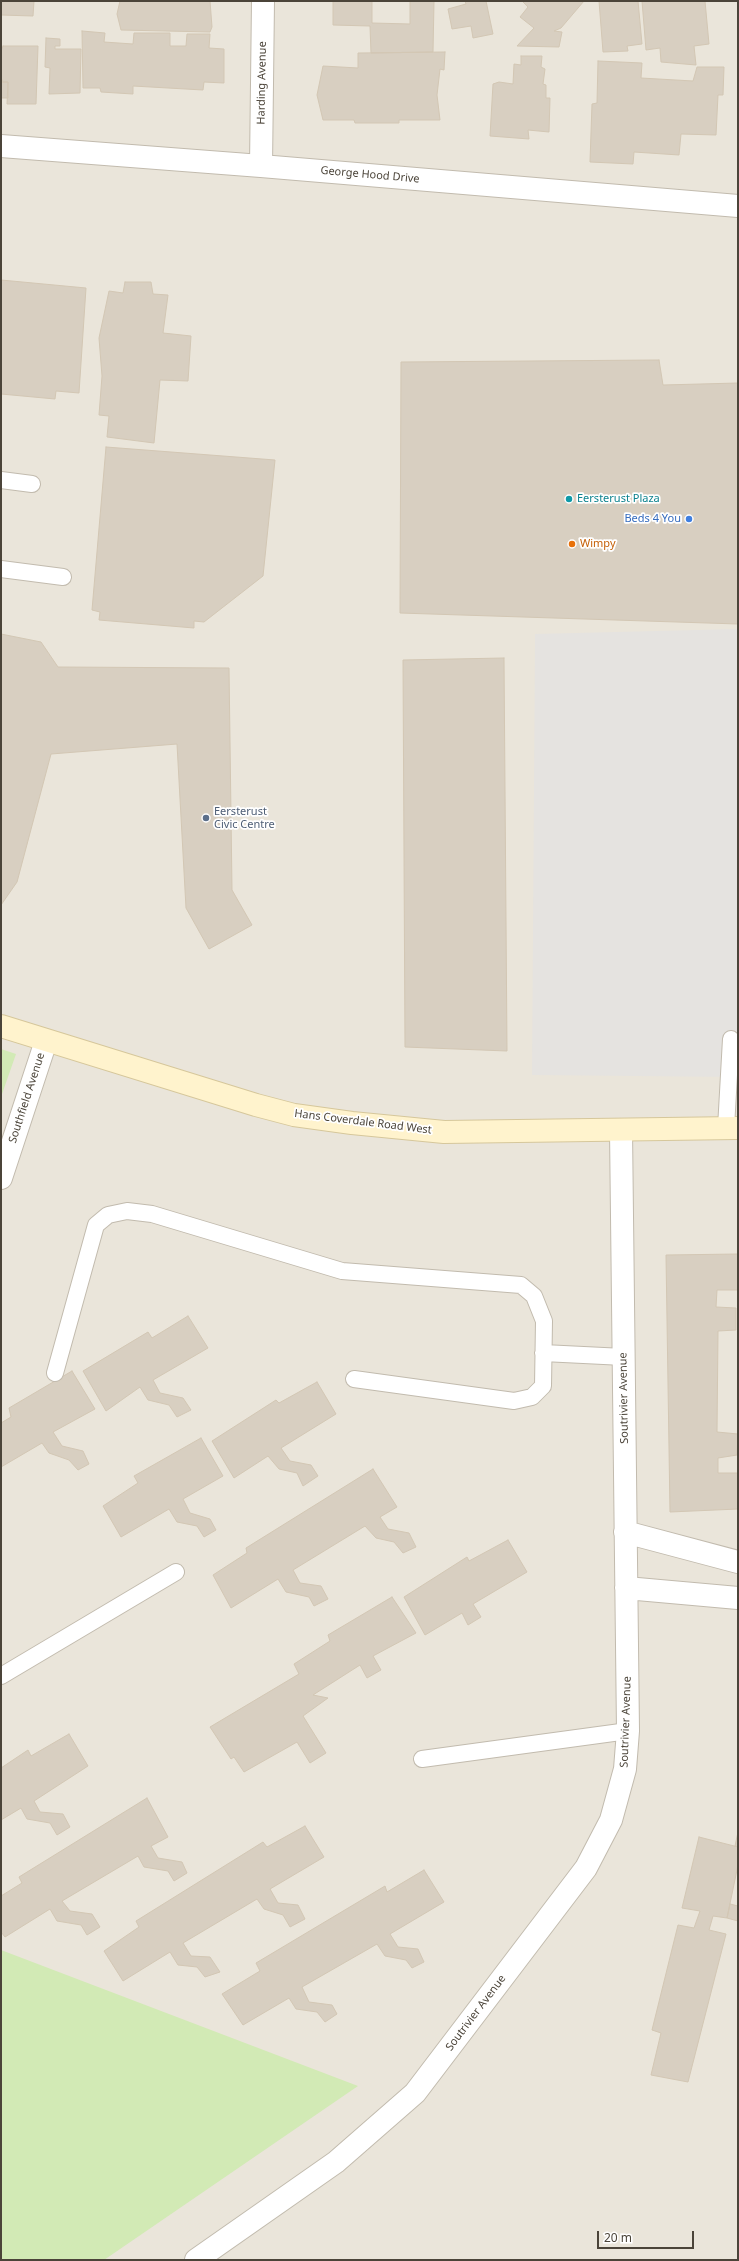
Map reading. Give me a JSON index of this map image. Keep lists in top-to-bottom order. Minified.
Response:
{"streets":{"street":["Harding Avenue","George Hood Drive","Southfield Avenue","Hans Coverdale Road West","Soutrivier Avenue"]},"crossings":[["Harding Avenue","George Hood Drive"],["Southfield Avenue","Hans Coverdale Road West"],["Hans Coverdale Road West","Soutrivier Avenue"]],"places":["Eersterust Plaza","Beds 4 You","Wimpy","Eersterust Civic Centre"],"scale_bar":"20 m"}
